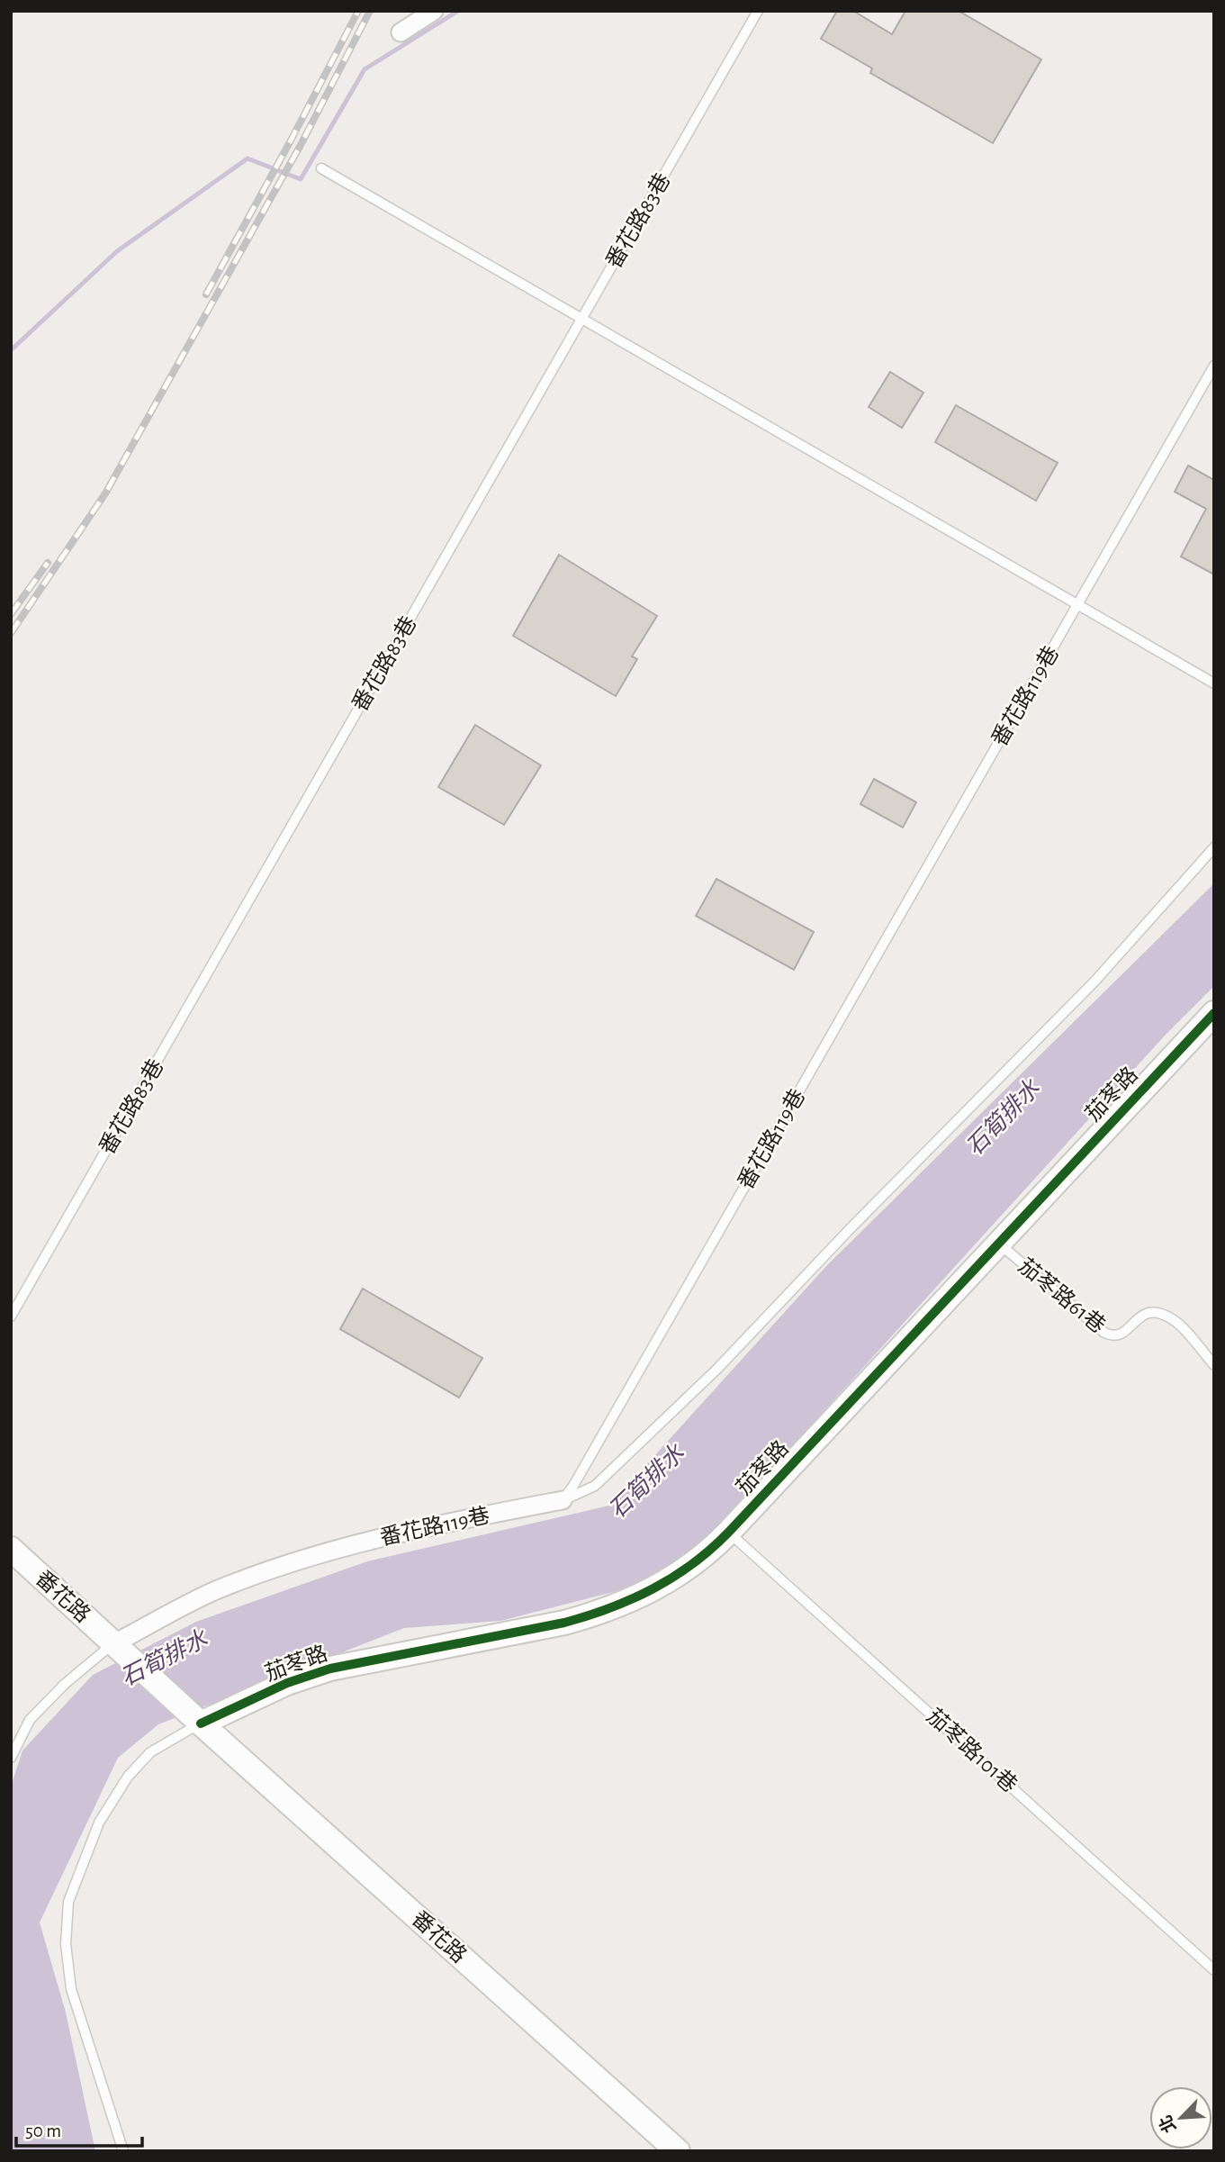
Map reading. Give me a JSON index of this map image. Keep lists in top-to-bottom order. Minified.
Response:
{"streets":{"street":["番花路119巷","茄苳路","番花路"],"lane":["番花路83巷","茄苳路61巷","茄苳路101巷"]},"crossings":[["番花路119巷","番花路"],["茄苳路","茄苳路61巷"],["茄苳路","番花路"],["茄苳路","茄苳路101巷"]],"water":["石筍排水"],"scale_bar":"50 m","north":"bottom left"}
